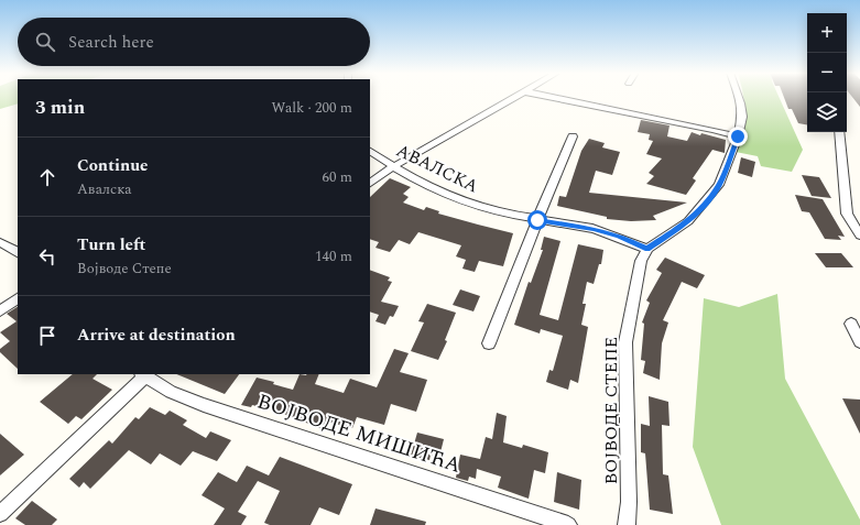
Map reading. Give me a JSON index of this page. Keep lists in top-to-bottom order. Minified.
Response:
{"streets":{"street":["АВАЛСКА","ВОЈВОДЕ СТЕПЕ","ВОЈВОДЕ МИШИЋА"]},"crossings":[["АВАЛСКА","ВОЈВОДЕ СТЕПЕ"]],"page":{"map_buttons":["+","−"],"search":"Search here","heading":["3 min","Walk · 200 m"],"list":[["Continue","Авалска","60 m"],["Turn left","Војводе Степе","140 m"],"Arrive at destination"]}}
